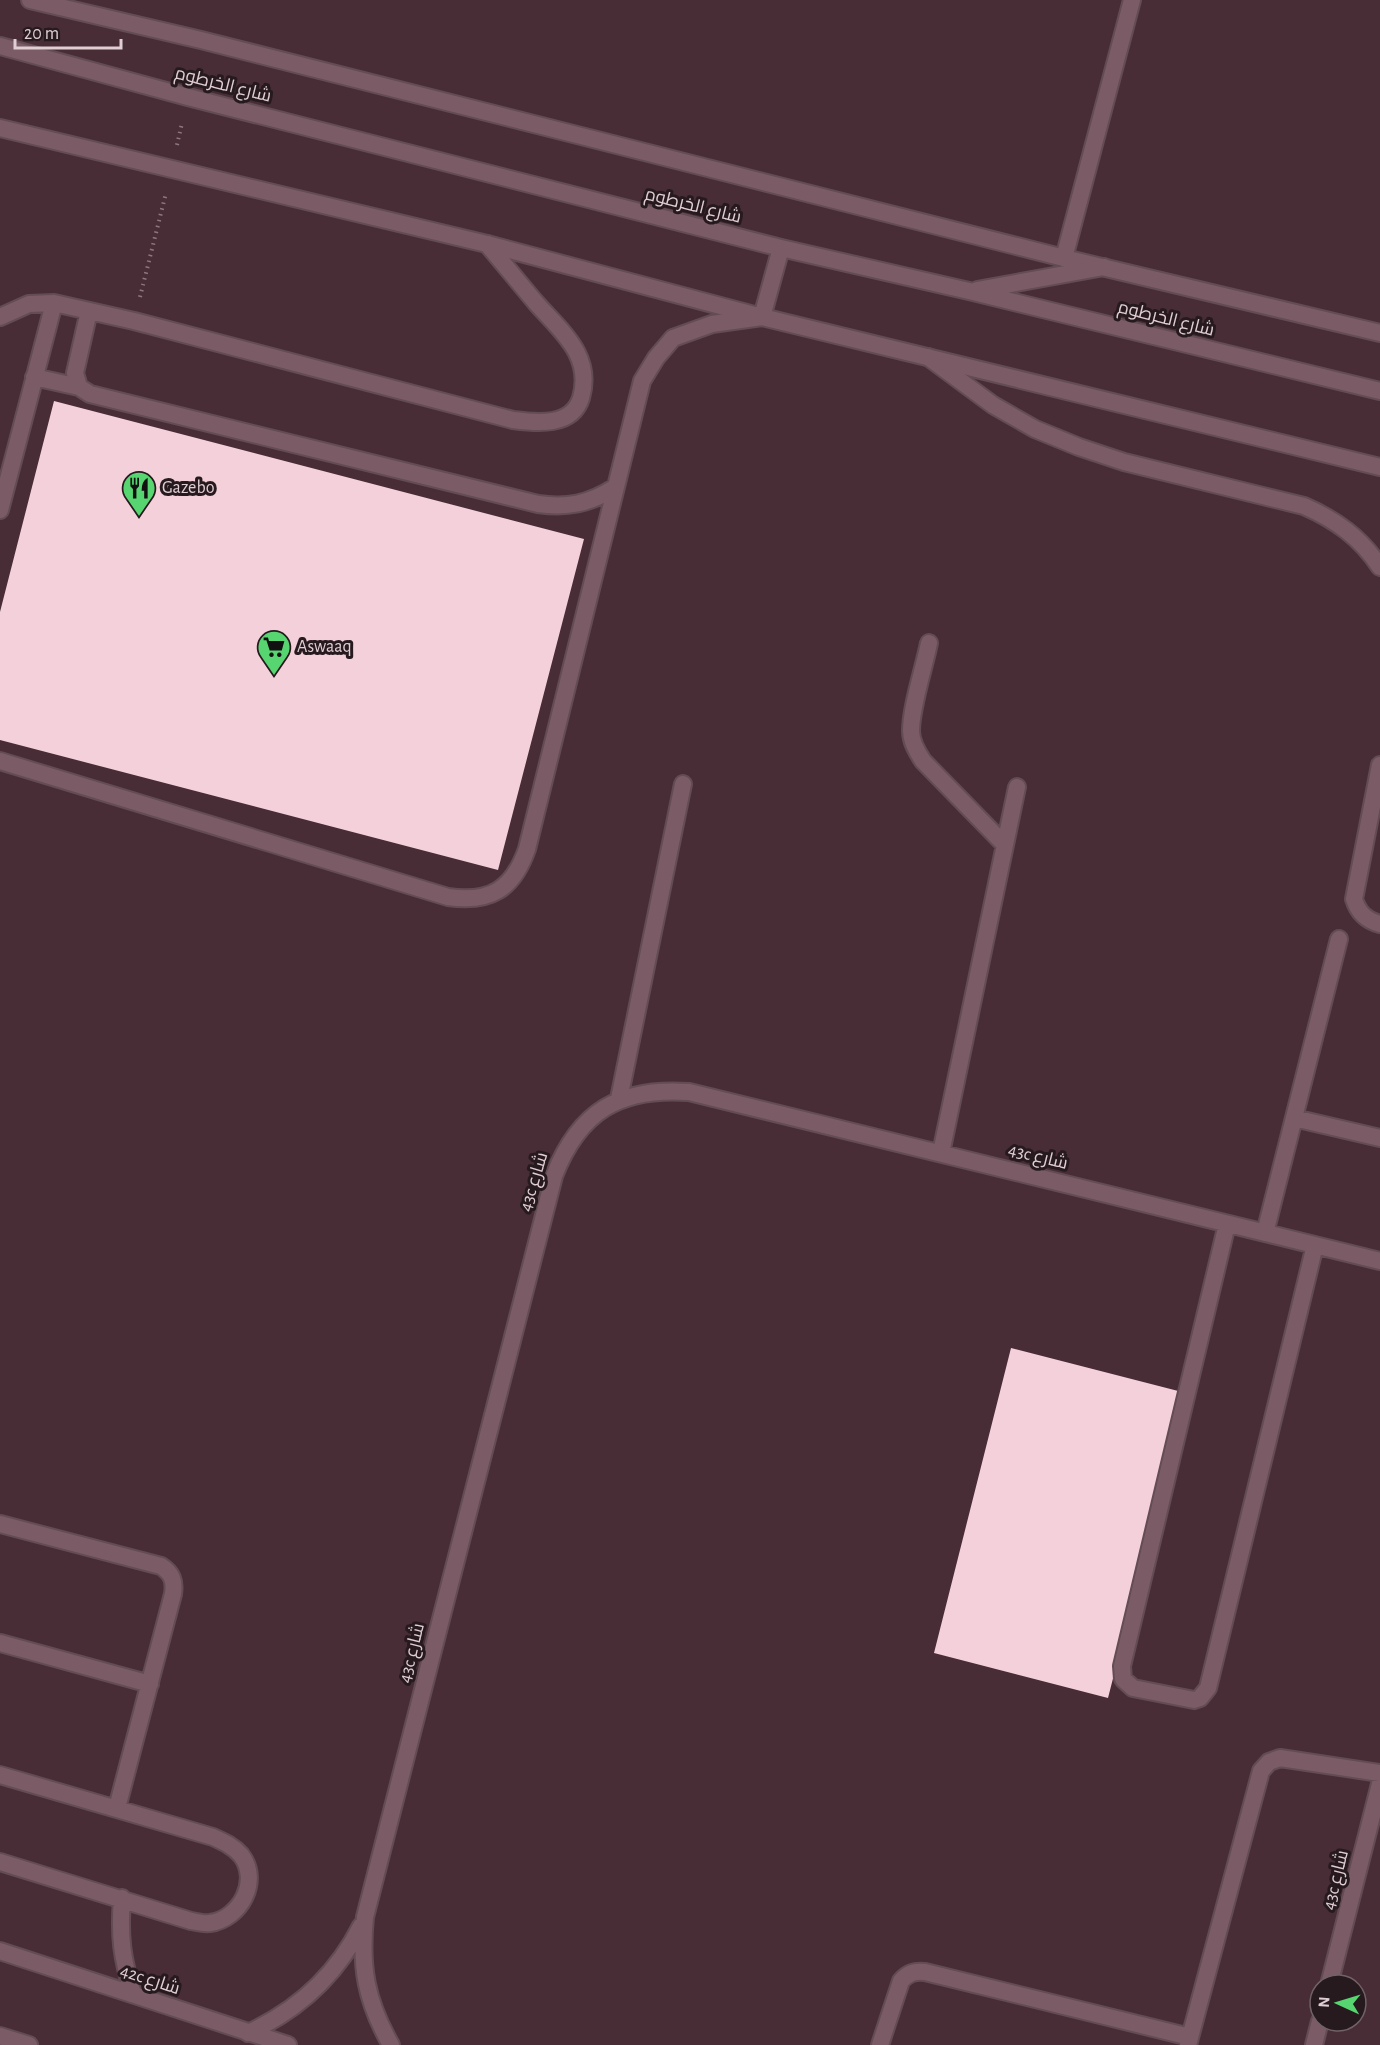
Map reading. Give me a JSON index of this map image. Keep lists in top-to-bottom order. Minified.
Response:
{"streets":{"main road":["شارع الخرطوم","43c شارع","42c شارع"]},"crossings":[["43c شارع","42c شارع"]],"places":{"restaurant":["Gazebo"],"supermarket":["Aswaaq"]},"scale_bar":"20 m","north":"left"}
